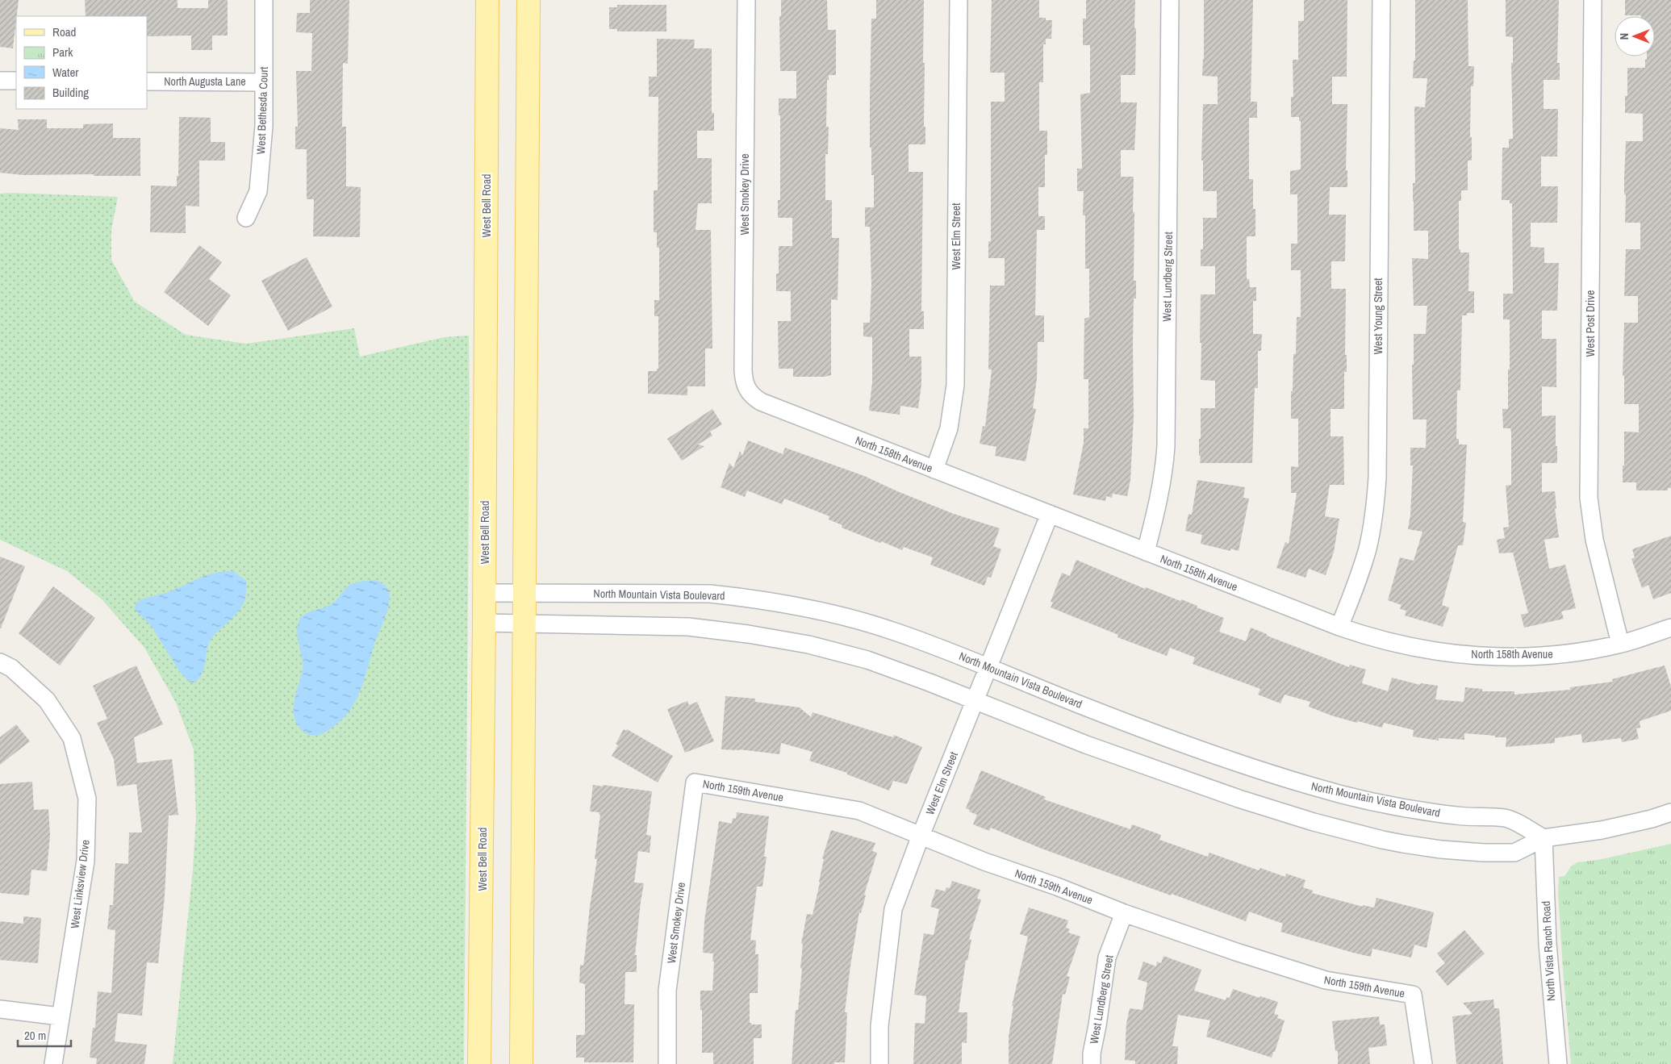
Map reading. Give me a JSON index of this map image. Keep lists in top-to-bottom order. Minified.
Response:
{"streets":{"main road":["West Bell Road"],"street":["North Augusta Lane","West Bethesda Court","West Smokey Drive","West Elm Street","West Lundberg Street","West Young Street","West Post Drive","North 158th Avenue","North Mountain Vista Boulevard","North 159th Avenue","West Linksview Drive","North Vista Ranch Road"]},"crossings":[["North Augusta Lane","West Bethesda Court"],["West Smokey Drive","North 158th Avenue"],["West Smokey Drive","North 159th Avenue"],["West Bell Road","North Mountain Vista Boulevard"],["West Elm Street","North 158th Avenue"],["West Elm Street","North Mountain Vista Boulevard"],["West Elm Street","North 159th Avenue"],["West Lundberg Street","North 158th Avenue"],["West Lundberg Street","North 159th Avenue"],["West Young Street","North 158th Avenue"],["West Post Drive","North 158th Avenue"],["North Mountain Vista Boulevard","North Vista Ranch Road"]],"legend":["Road","Park","Water","Building"],"scale_bar":"20 m","north":"left"}
